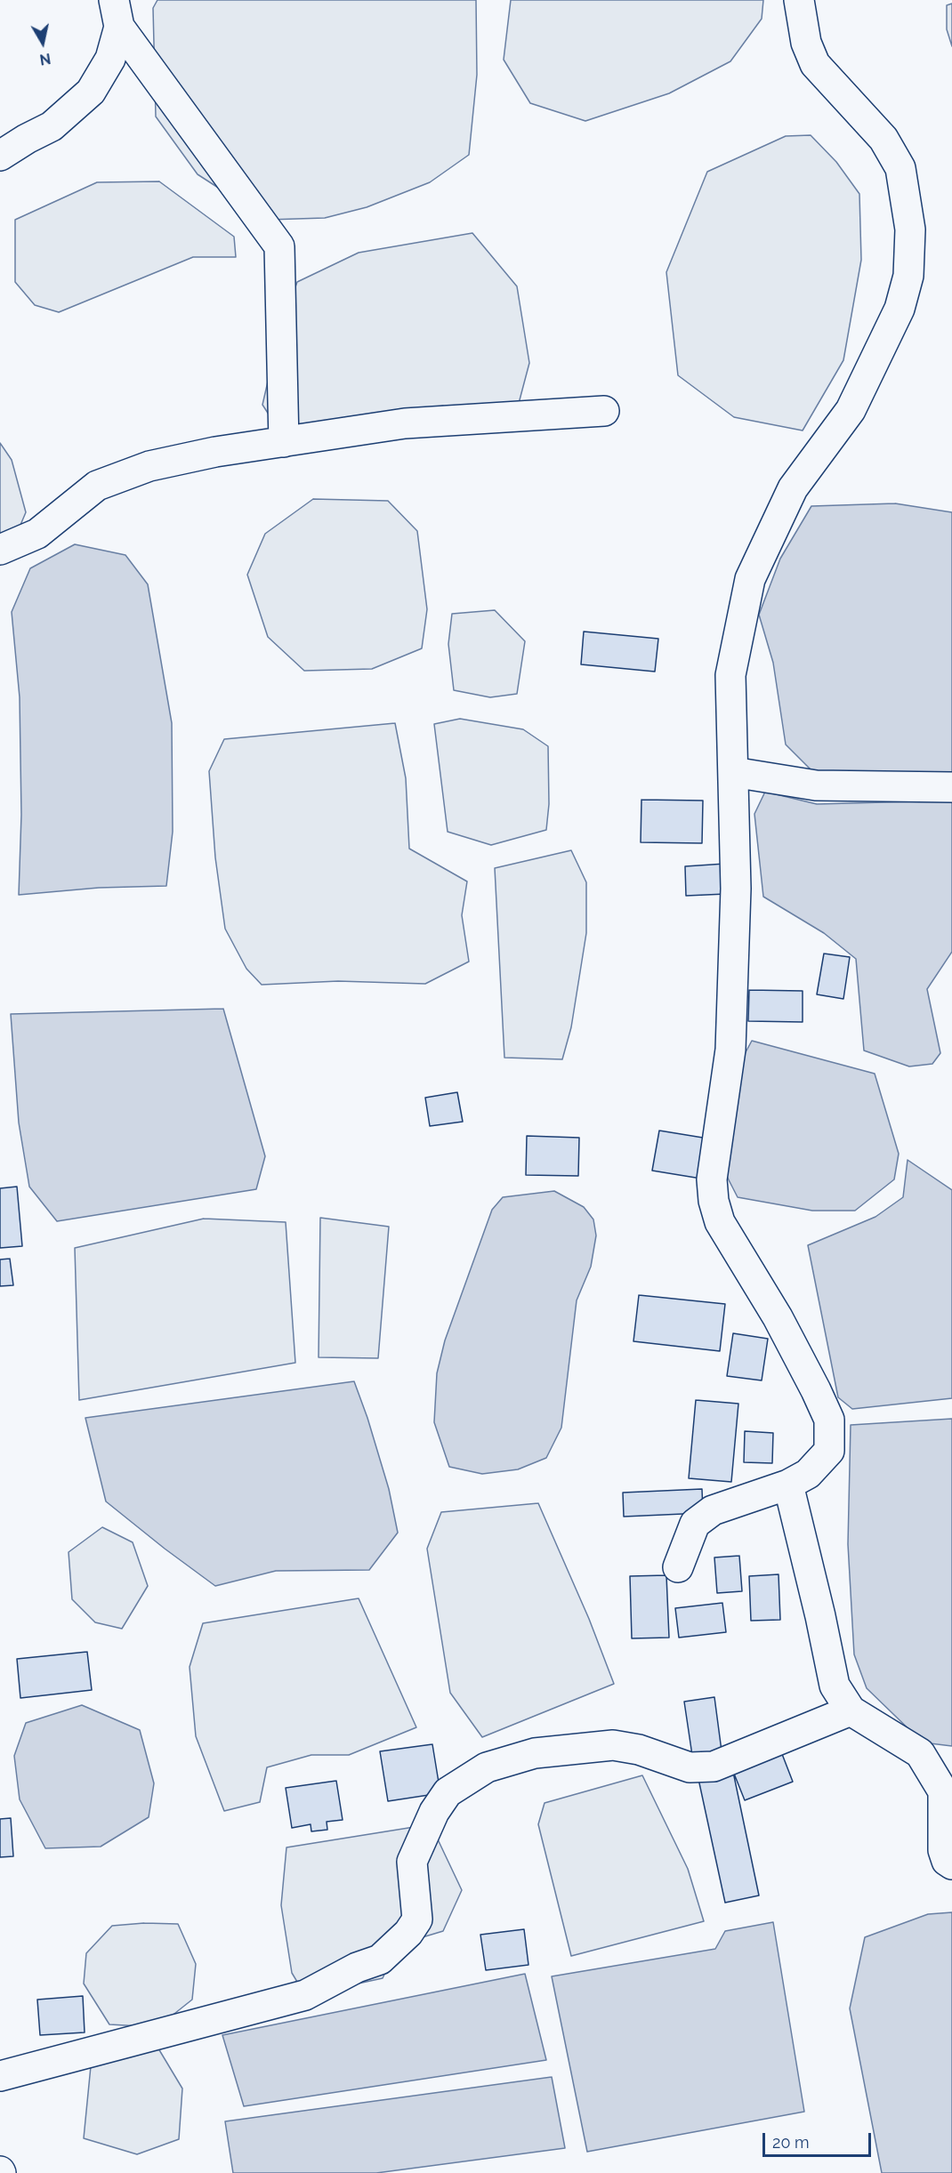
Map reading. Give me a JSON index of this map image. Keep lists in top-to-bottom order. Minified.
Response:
{"scale_bar":"20 m","north":"bottom"}
